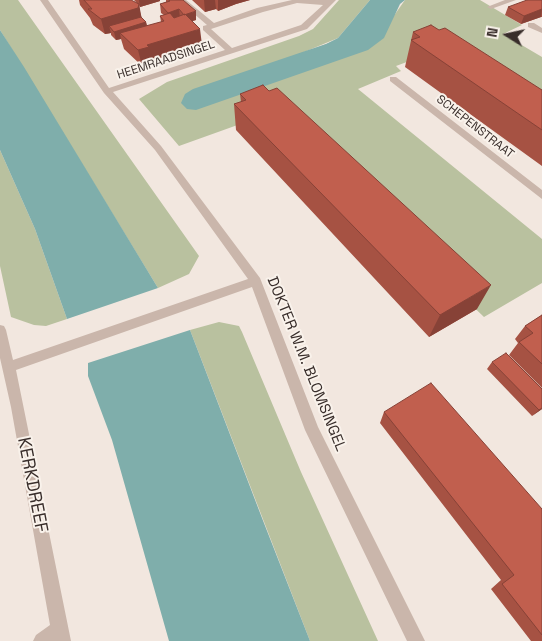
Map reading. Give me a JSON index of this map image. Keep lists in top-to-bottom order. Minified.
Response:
{"streets":{"street":["HEEMRAADSINGEL","SCHEPENSTRAAT","DOKTER W.M. BLOMSINGEL","KERKDREEF"]},"crossings":[["HEEMRAADSINGEL","DOKTER W.M. BLOMSINGEL"]],"north":"left"}
